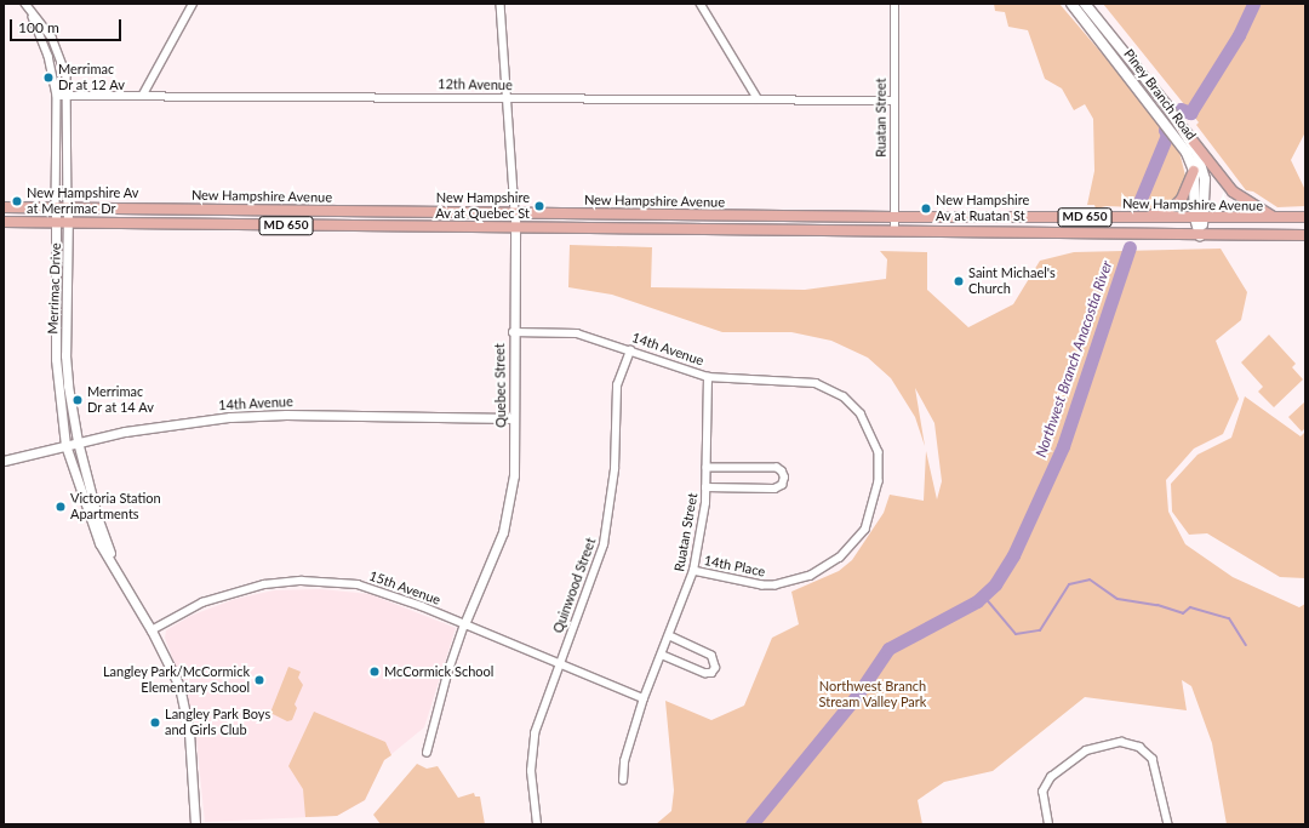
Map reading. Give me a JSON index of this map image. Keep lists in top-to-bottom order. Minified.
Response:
{"streets":{"main road":["Piney Branch Road","New Hampshire Avenue","MD 650"],"street":["12th Avenue","Ruatan Street","Merrimac Drive","14th Avenue","Quebec Street","14th Place","Quinwood Street","15th Avenue"]},"crossings":[["12th Avenue","Ruatan Street"],["12th Avenue","Merrimac Drive"],["12th Avenue","Quebec Street"],["Piney Branch Road","New Hampshire Avenue"],["Ruatan Street","New Hampshire Avenue"],["Ruatan Street","14th Avenue"],["Ruatan Street","14th Place"],["Ruatan Street","15th Avenue"],["New Hampshire Avenue","Merrimac Drive"],["New Hampshire Avenue","Quebec Street"],["Merrimac Drive","14th Avenue"],["Merrimac Drive","15th Avenue"],["14th Avenue","Quebec Street"],["14th Avenue","14th Place"],["14th Avenue","Quinwood Street"],["Quebec Street","15th Avenue"],["Quinwood Street","15th Avenue"]],"water":["Northwest Branch Anacostia River"],"parks":["Northwest Branch Stream Valley Park"],"places":["Merrimac Dr at 12 Av","New Hampshire Av at Merrimac Dr","New Hampshire Av at Quebec St","New Hampshire Av at Ruatan St","Saint Michael's Church","Merrimac Dr at 14 Av","Victoria Station Apartments","McCormick School","Langley Park/McCormick Elementary School","Langley Park Boys and Girls Club"],"scale_bar":"100 m"}
